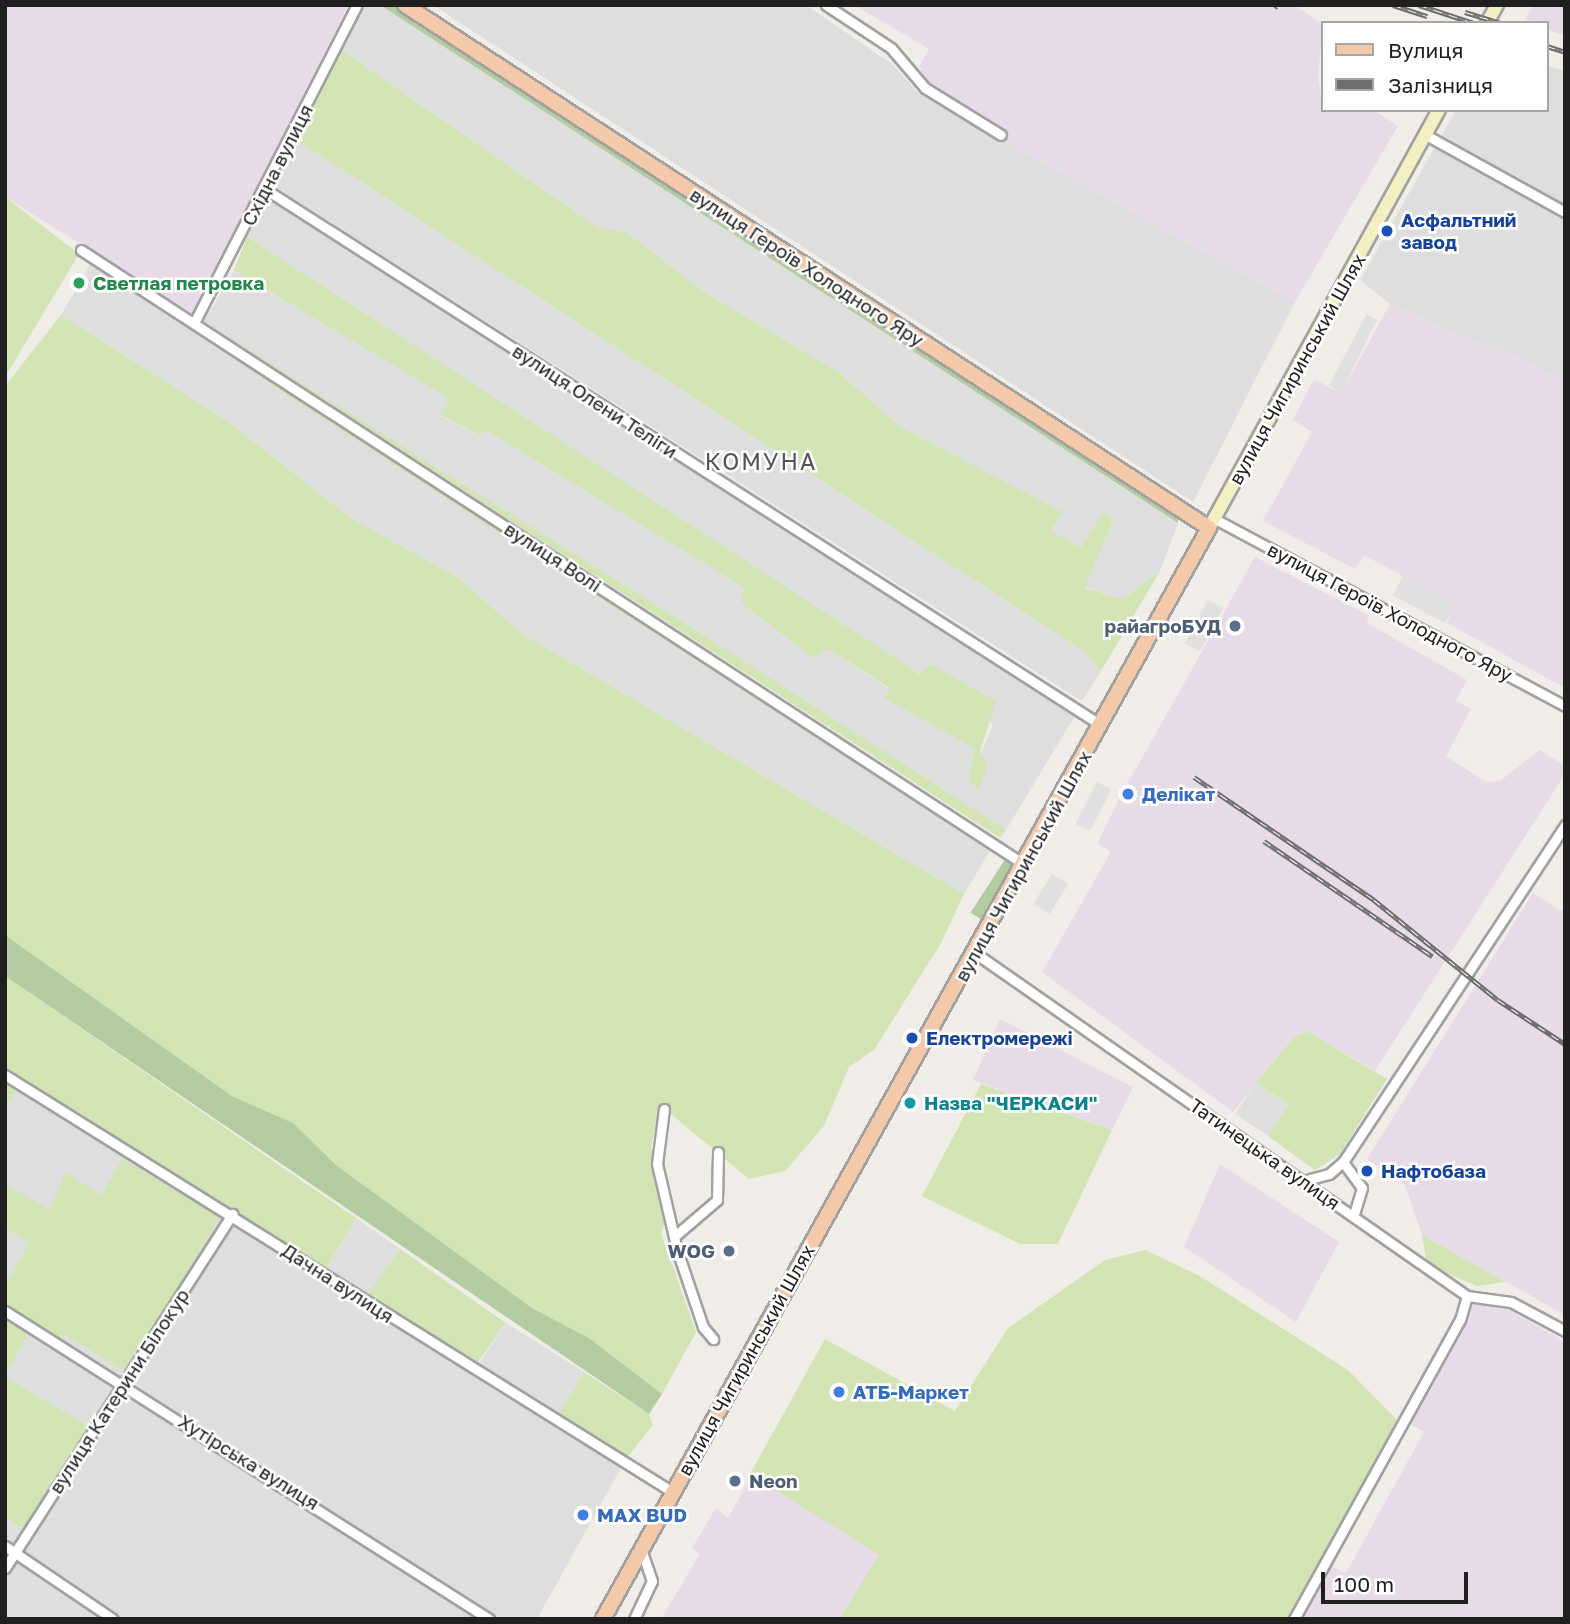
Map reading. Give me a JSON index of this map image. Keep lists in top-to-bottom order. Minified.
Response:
{"streets":{"main road":["вулиця Героїв Холодного Яру","вулиця Чигиринський Шлях"],"street":["Східна вулиця","вулиця Олени Теліги","вулиця Волі","Татинецька вулиця","Дачна вулиця","вулиця Катерини Білокур","Хутірська вулиця"]},"crossings":[["Східна вулиця","вулиця Олени Теліги"],["Східна вулиця","вулиця Волі"],["вулиця Героїв Холодного Яру","вулиця Чигиринський Шлях"],["вулиця Чигиринський Шлях","вулиця Олени Теліги"],["вулиця Чигиринський Шлях","вулиця Волі"],["вулиця Чигиринський Шлях","Татинецька вулиця"],["вулиця Чигиринський Шлях","Дачна вулиця"],["Дачна вулиця","вулиця Катерини Білокур"],["вулиця Катерини Білокур","Хутірська вулиця"]],"districts":["КОМУНА"],"places":["Асфальтний завод","Светлая петровка","райагроБУД","Делікат","Електромережі","Назва \"ЧЕРКАСИ\"","Нафтобаза","WOG","АТБ-Маркет","Neon","MAX BUD"],"legend":["Вулиця","Залізниця"],"scale_bar":"100 m"}
